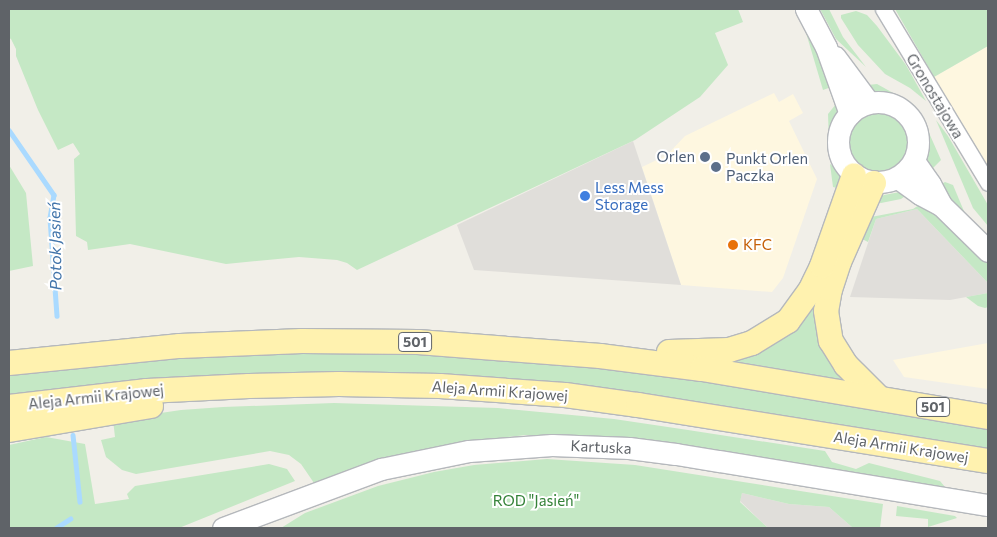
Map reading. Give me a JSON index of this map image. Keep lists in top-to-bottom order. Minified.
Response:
{"streets":{"main road":["501","Aleja Armii Krajowej"],"street":["Gronostajowa","Kartuska"]},"water":["Potok Jasień"],"parks":["ROD \"Jasień\""],"places":["Orlen","Punkt Orlen Paczka","Less Mess Storage","KFC"]}
